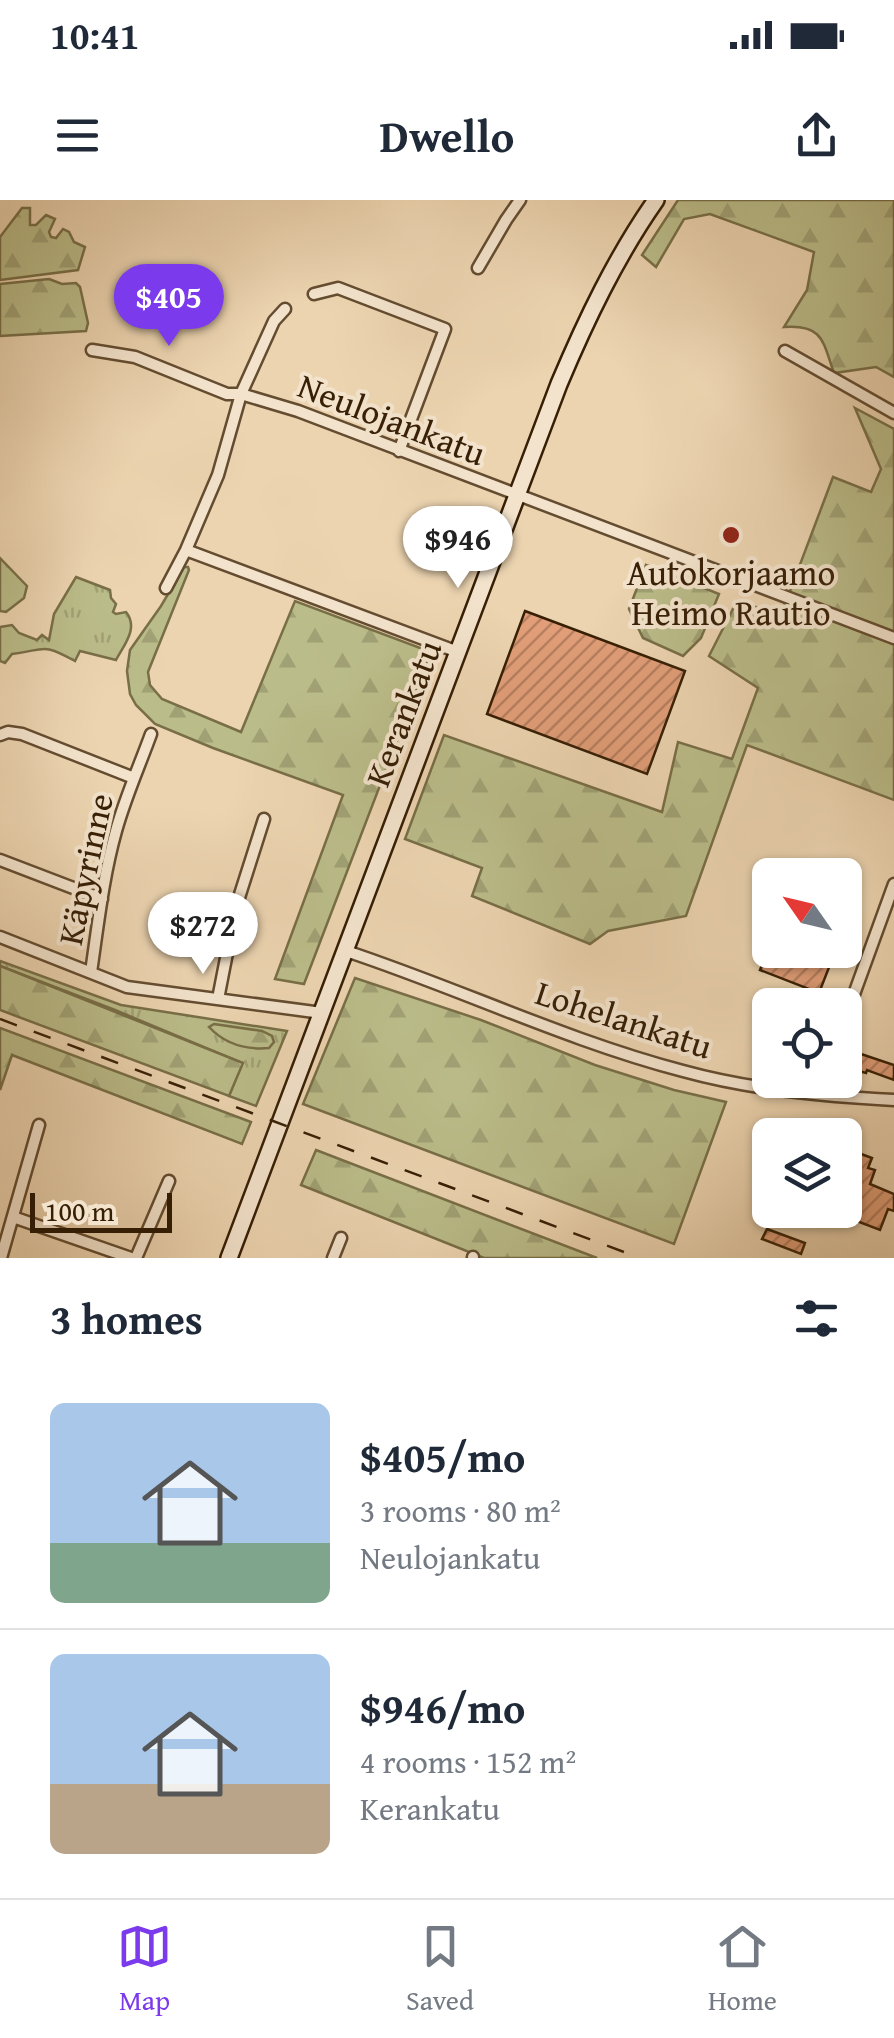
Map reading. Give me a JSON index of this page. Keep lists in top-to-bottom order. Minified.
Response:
{"streets":{"street":["Neulojankatu","Kerankatu","Käpyrinne","Lohelankatu"]},"crossings":[["Neulojankatu","Kerankatu"],["Kerankatu","Lohelankatu"]],"places":["Autokorjaamo Heimo Rautio"],"scale_bar":"100 m","north":"top left","page":{"status":"10:41","header":"Dwello","price":["$405","$946","$272"],"scale":"100 m","heading":"3 homes","list":[{"name":"$405/mo","note":"3 rooms · 80 m² · Neulojankatu"},{"name":"$946/mo","note":"4 rooms · 152 m² · Kerankatu"}],"tabs":["Map","Saved","Home"]}}
